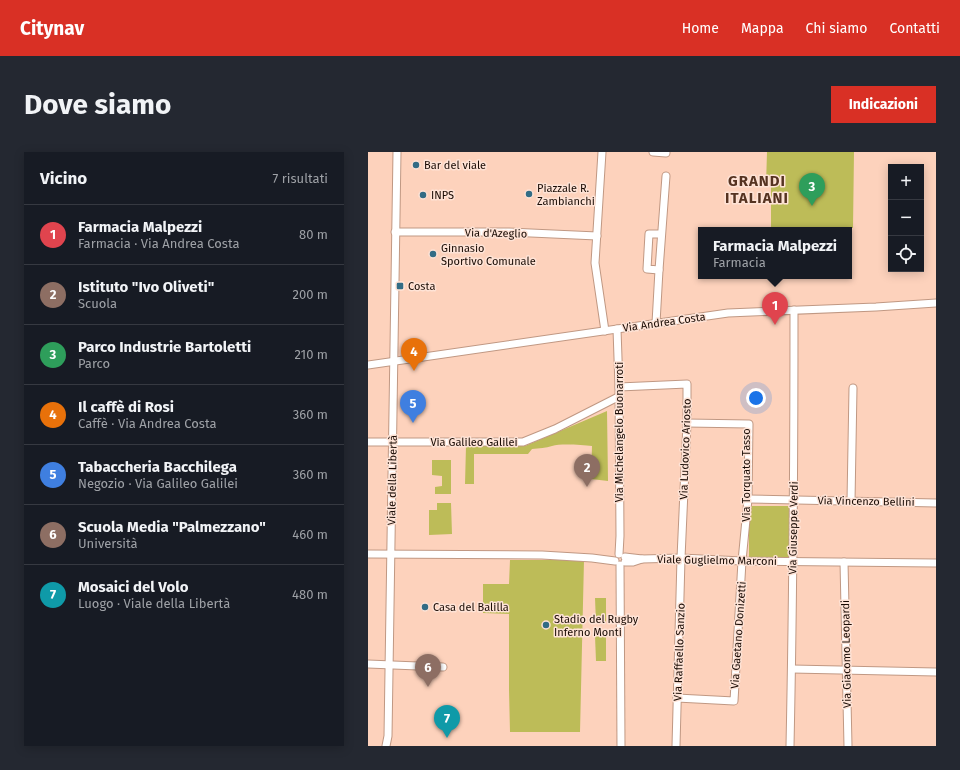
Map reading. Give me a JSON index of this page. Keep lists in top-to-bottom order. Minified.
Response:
{"streets":{"street":["Via d'Azeglio","Via Andrea Costa","Via Michelangelo Buonarroti","Via Galileo Galilei","Via Ludovico Ariosto","Via Torquato Tasso","Viale della Libertà","Via Vincenzo Bellini","Via Giuseppe Verdi","Viale Guglielmo Marconi","Via Gaetano Donizetti","Via Raffaello Sanzio","Via Giacomo Leopardi"]},"crossings":[["Via d'Azeglio","Viale della Libertà"],["Via Andrea Costa","Via Michelangelo Buonarroti"],["Via Andrea Costa","Viale della Libertà"],["Via Andrea Costa","Via Giuseppe Verdi"],["Via Michelangelo Buonarroti","Via Galileo Galilei"],["Via Michelangelo Buonarroti","Via Ludovico Ariosto"],["Via Michelangelo Buonarroti","Viale Guglielmo Marconi"],["Via Galileo Galilei","Viale della Libertà"],["Via Ludovico Ariosto","Via Torquato Tasso"],["Via Ludovico Ariosto","Viale Guglielmo Marconi"],["Via Ludovico Ariosto","Via Raffaello Sanzio"],["Via Torquato Tasso","Via Vincenzo Bellini"],["Via Torquato Tasso","Viale Guglielmo Marconi"],["Via Torquato Tasso","Via Gaetano Donizetti"],["Viale della Libertà","Viale Guglielmo Marconi"],["Via Vincenzo Bellini","Via Giuseppe Verdi"],["Via Giuseppe Verdi","Viale Guglielmo Marconi"],["Viale Guglielmo Marconi","Via Gaetano Donizetti"],["Viale Guglielmo Marconi","Via Raffaello Sanzio"],["Viale Guglielmo Marconi","Via Giacomo Leopardi"],["Via Gaetano Donizetti","Via Raffaello Sanzio"]],"districts":["GRANDI ITALIANI"],"places":{"other":["Bar del viale","Piazzale R. Zambianchi","INPS","Ginnasio Sportivo Comunale","Casa del Balilla","Stadio del Rugby Inferno Monti"],"transit":["Costa"]},"page":{"header":"Citynav","nav":["Home","Mappa","Chi siamo","Contatti"],"buttons":"Indicazioni","title":"Dove siamo","heading":["Vicino","7 risultati"],"map_buttons":["+","−"],"pins":["3","1","4","5","2","6","7"],"list":[{"mark":"1","name":"Farmacia Malpezzi","note":"Farmacia · Via Andrea Costa","value":"80 m"},{"mark":"2","name":"Istituto \"Ivo Oliveti\"","note":"Scuola","value":"200 m"},{"mark":"3","name":"Parco Industrie Bartoletti","note":"Parco","value":"210 m"},{"mark":"4","name":"Il caffè di Rosi","note":"Caffè · Via Andrea Costa","value":"360 m"},{"mark":"5","name":"Tabaccheria Bacchilega","note":"Negozio · Via Galileo Galilei","value":"360 m"},{"mark":"6","name":"Scuola Media \"Palmezzano\"","note":"Università","value":"460 m"},{"mark":"7","name":"Mosaici del Volo","note":"Luogo · Viale della Libertà","value":"480 m"}],"popup":["Farmacia Malpezzi","Farmacia"]}}
